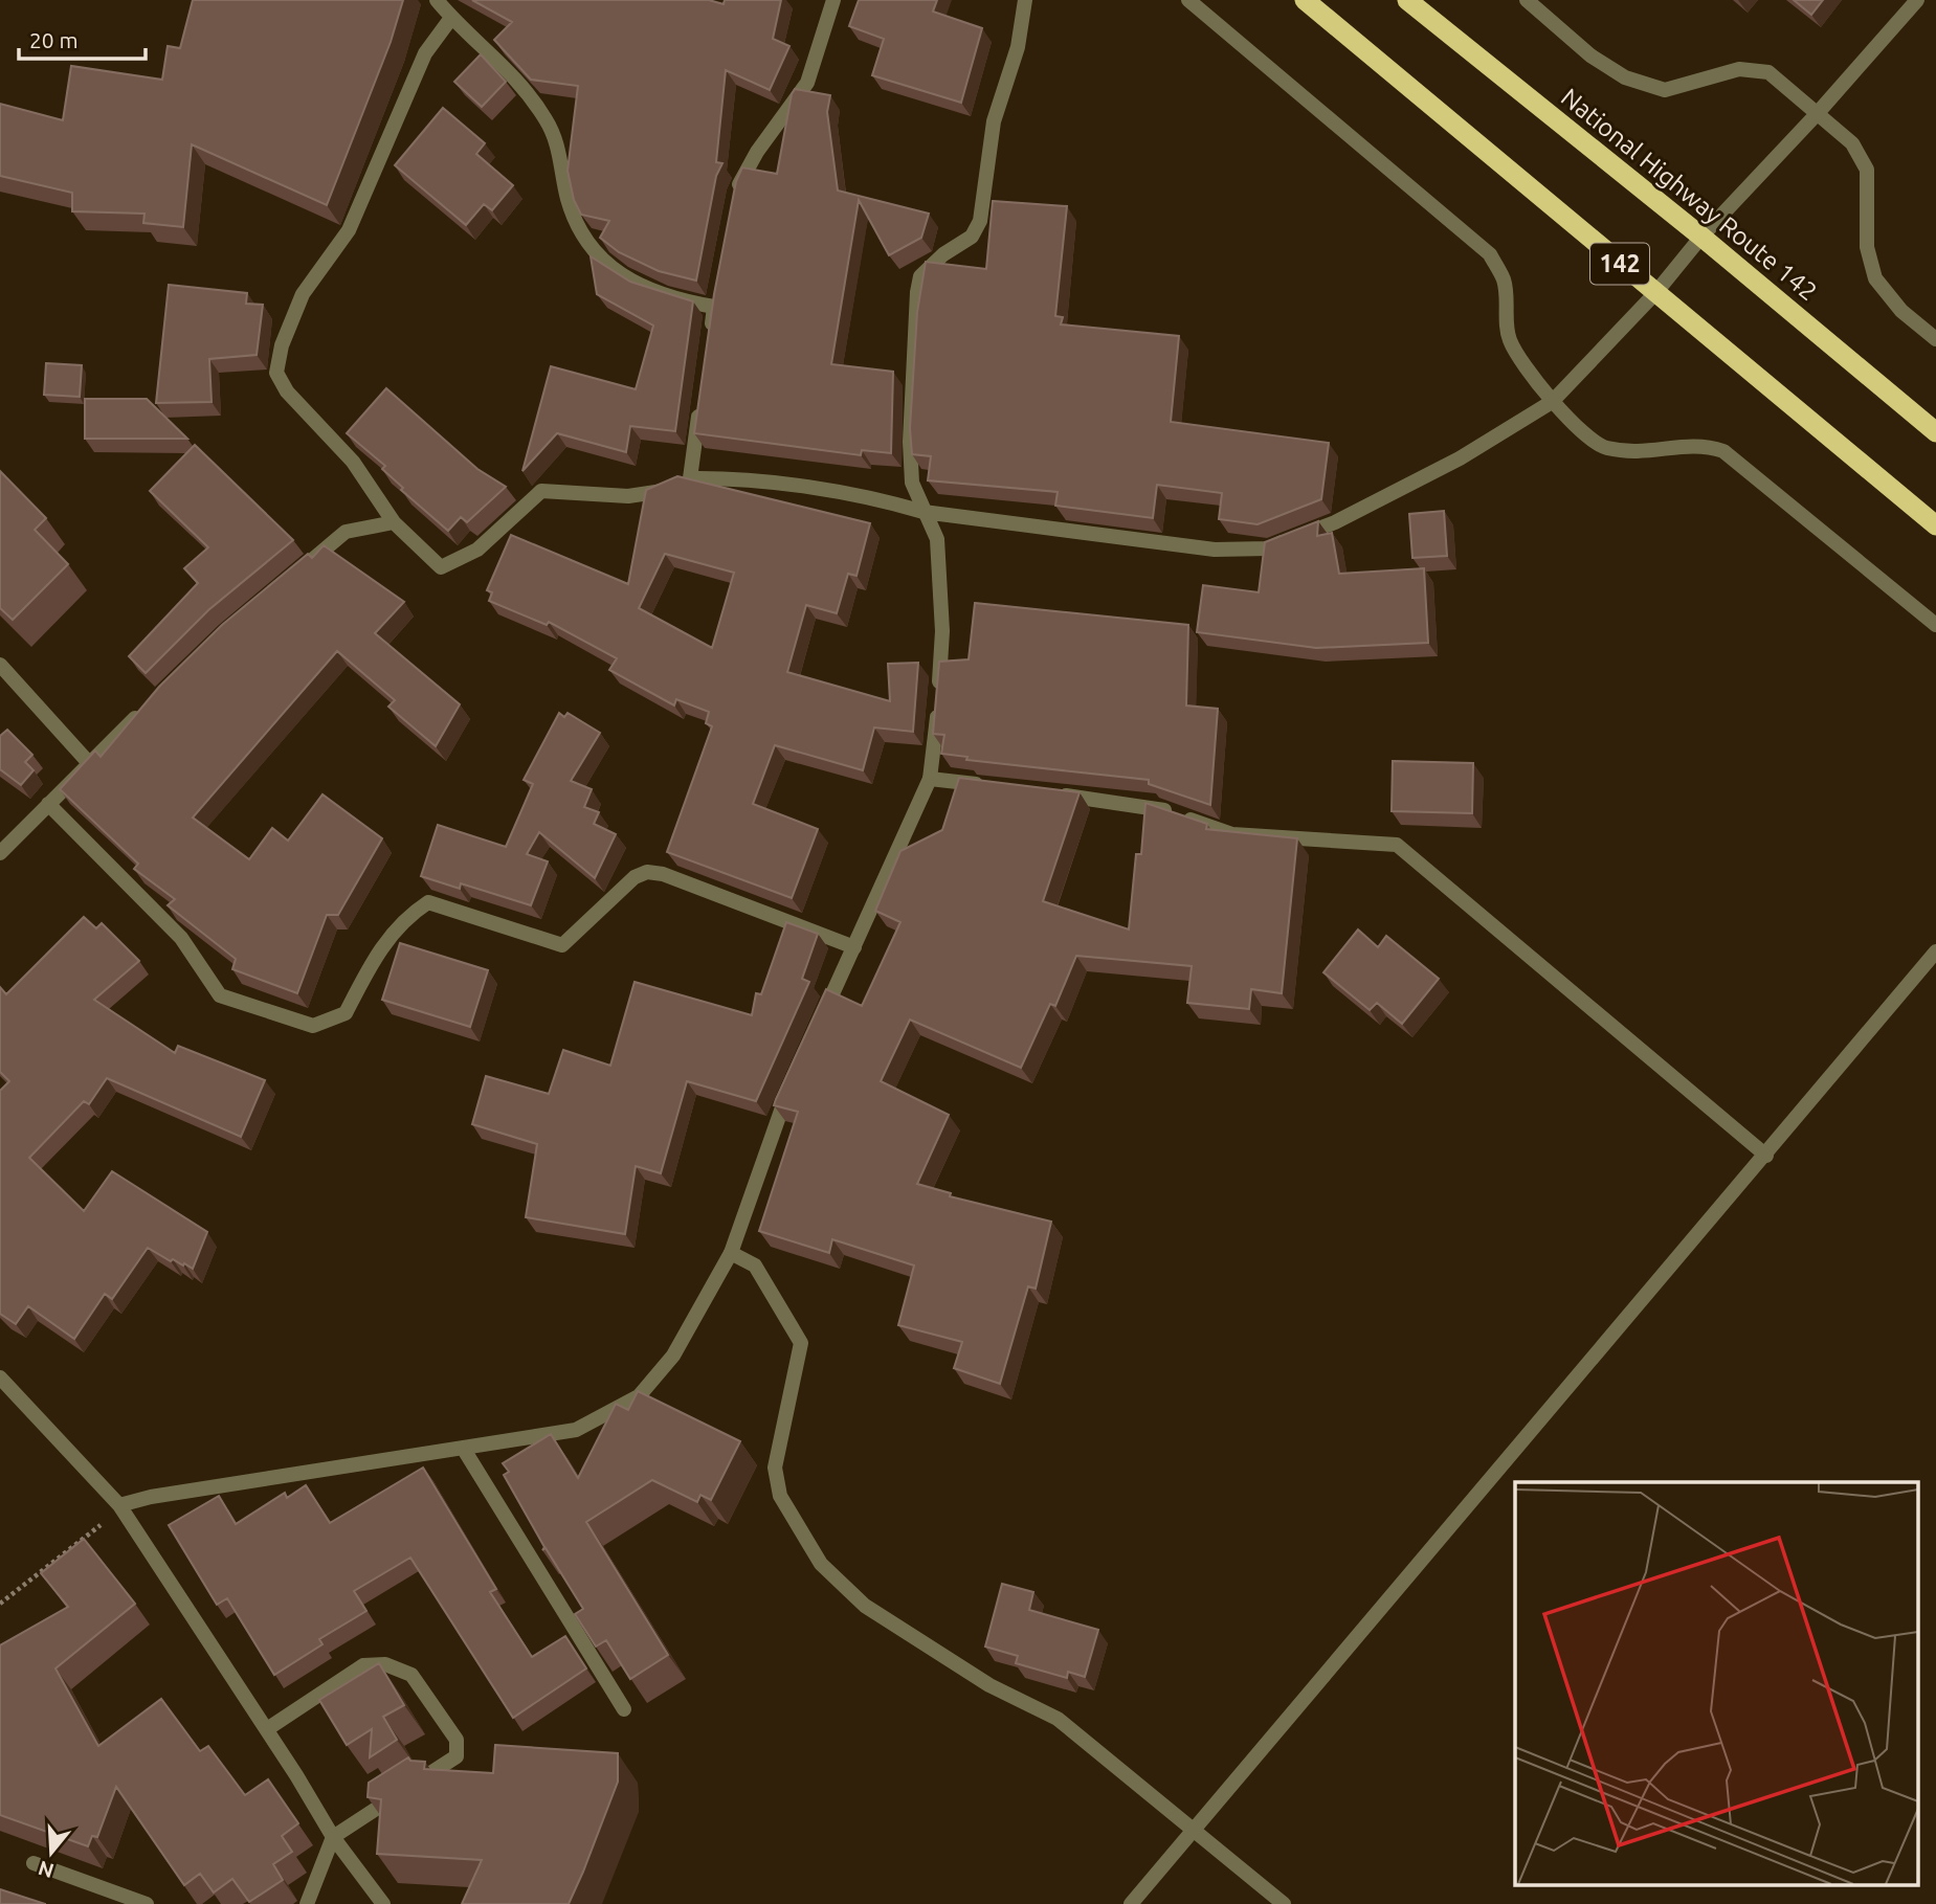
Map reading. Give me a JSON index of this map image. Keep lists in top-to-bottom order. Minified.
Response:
{"streets":{"highway":["National Highway Route 142","142"]},"scale_bar":"20 m","north":"bottom"}
